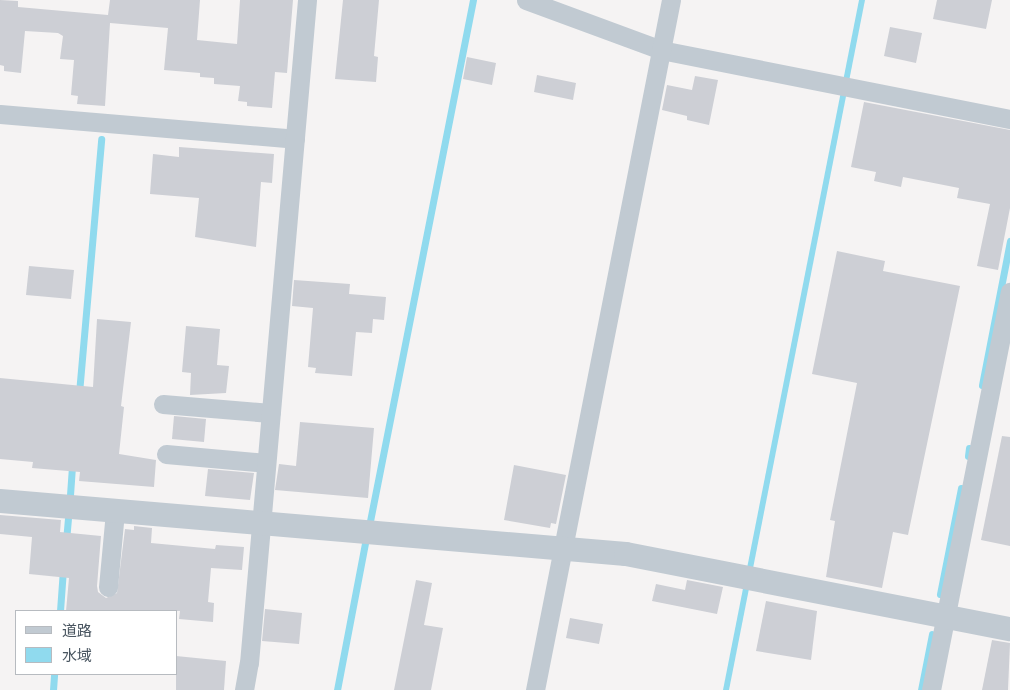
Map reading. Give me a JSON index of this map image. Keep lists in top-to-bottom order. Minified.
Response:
{"legend":["道路","水域"]}
